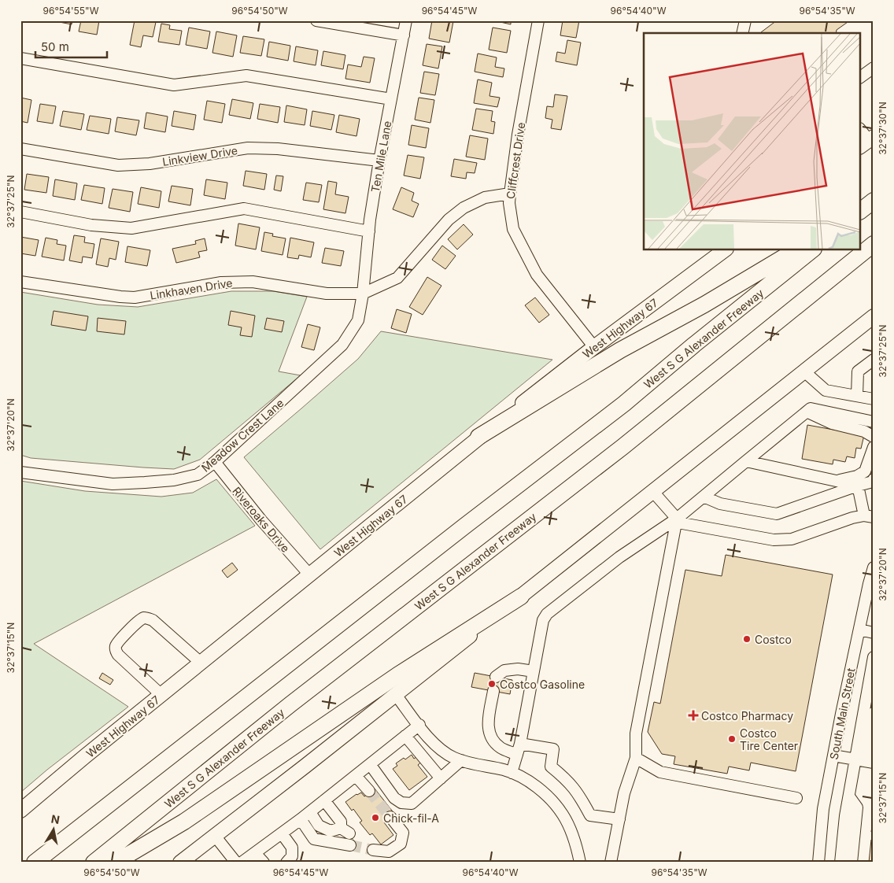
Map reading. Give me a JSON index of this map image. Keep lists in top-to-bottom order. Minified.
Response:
{"streets":{"highway":["West S G Alexander Freeway"],"main road":["West Highway 67"],"street":["Linkview Drive","Ten Mile Lane","Cliffcrest Drive","Linkhaven Drive","Meadow Crest Lane","Riveroaks Drive","South Main Street"]},"crossings":[["Linkview Drive","Ten Mile Lane"],["Ten Mile Lane","Linkhaven Drive"],["Ten Mile Lane","Meadow Crest Lane"],["Cliffcrest Drive","West Highway 67"],["Linkhaven Drive","Meadow Crest Lane"],["West Highway 67","Riveroaks Drive"],["Meadow Crest Lane","Riveroaks Drive"]],"places":{"other":["Costco","Costco Gasoline","Costco Tire Center","Chick-fil-A"],"health":["Costco Pharmacy"]},"scale_bar":"50 m","north":"top","coordinates":["96°54'55\"W","96°54'50\"W","96°54'45\"W","96°54'40\"W","96°54'35\"W","32°37'30\"N","32°37'25\"N","32°37'20\"N","32°37'15\"N"]}
